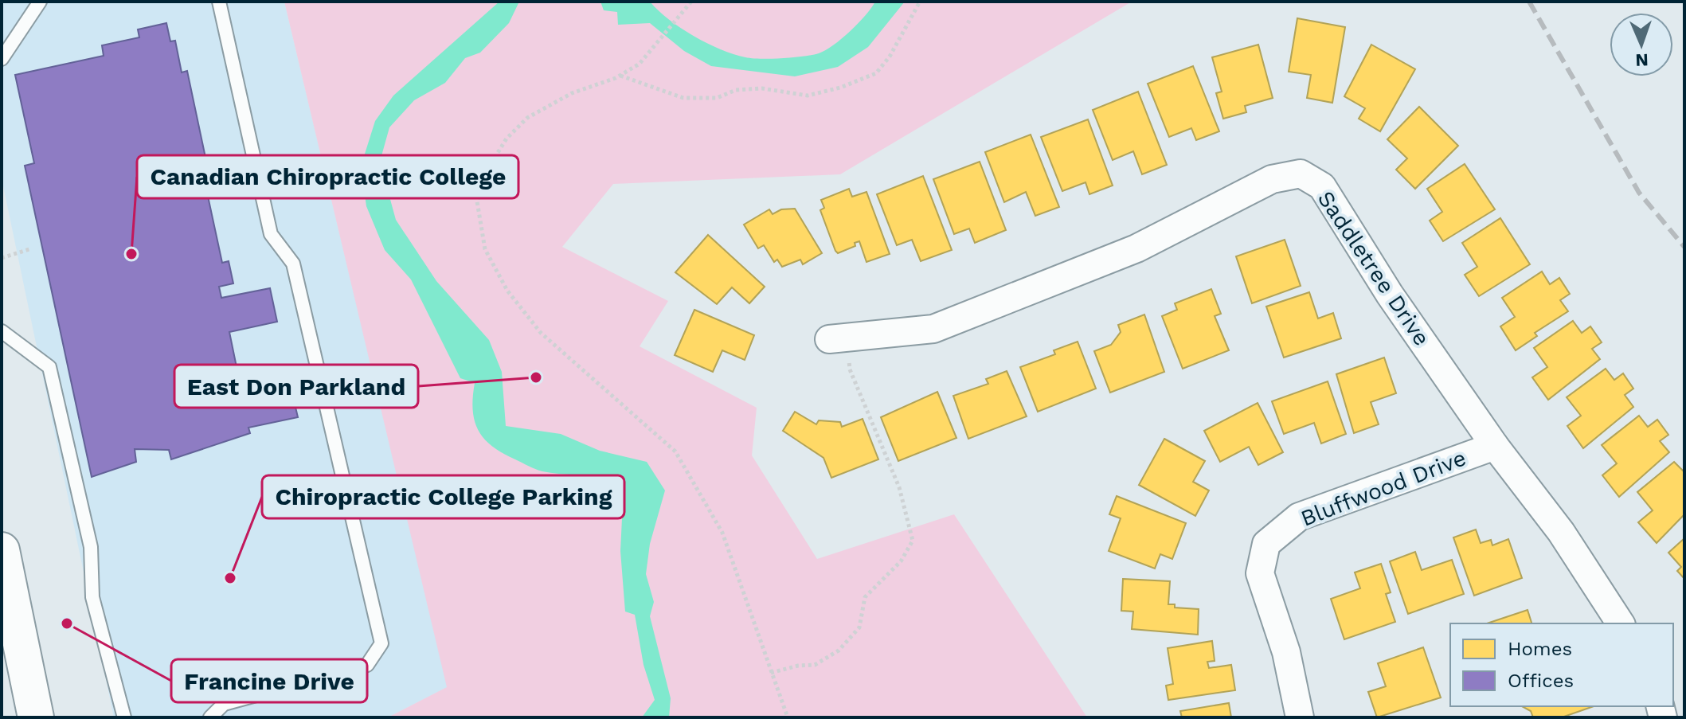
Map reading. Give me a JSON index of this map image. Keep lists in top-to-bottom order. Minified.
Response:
{"streets":{"street":["Saddletree Drive","Bluffwood Drive"]},"crossings":[["Saddletree Drive","Bluffwood Drive"]],"places":["Canadian Chiropractic College","East Don Parkland","Chiropractic College Parking","Francine Drive"],"legend":["Homes","Offices"],"north":"bottom"}
